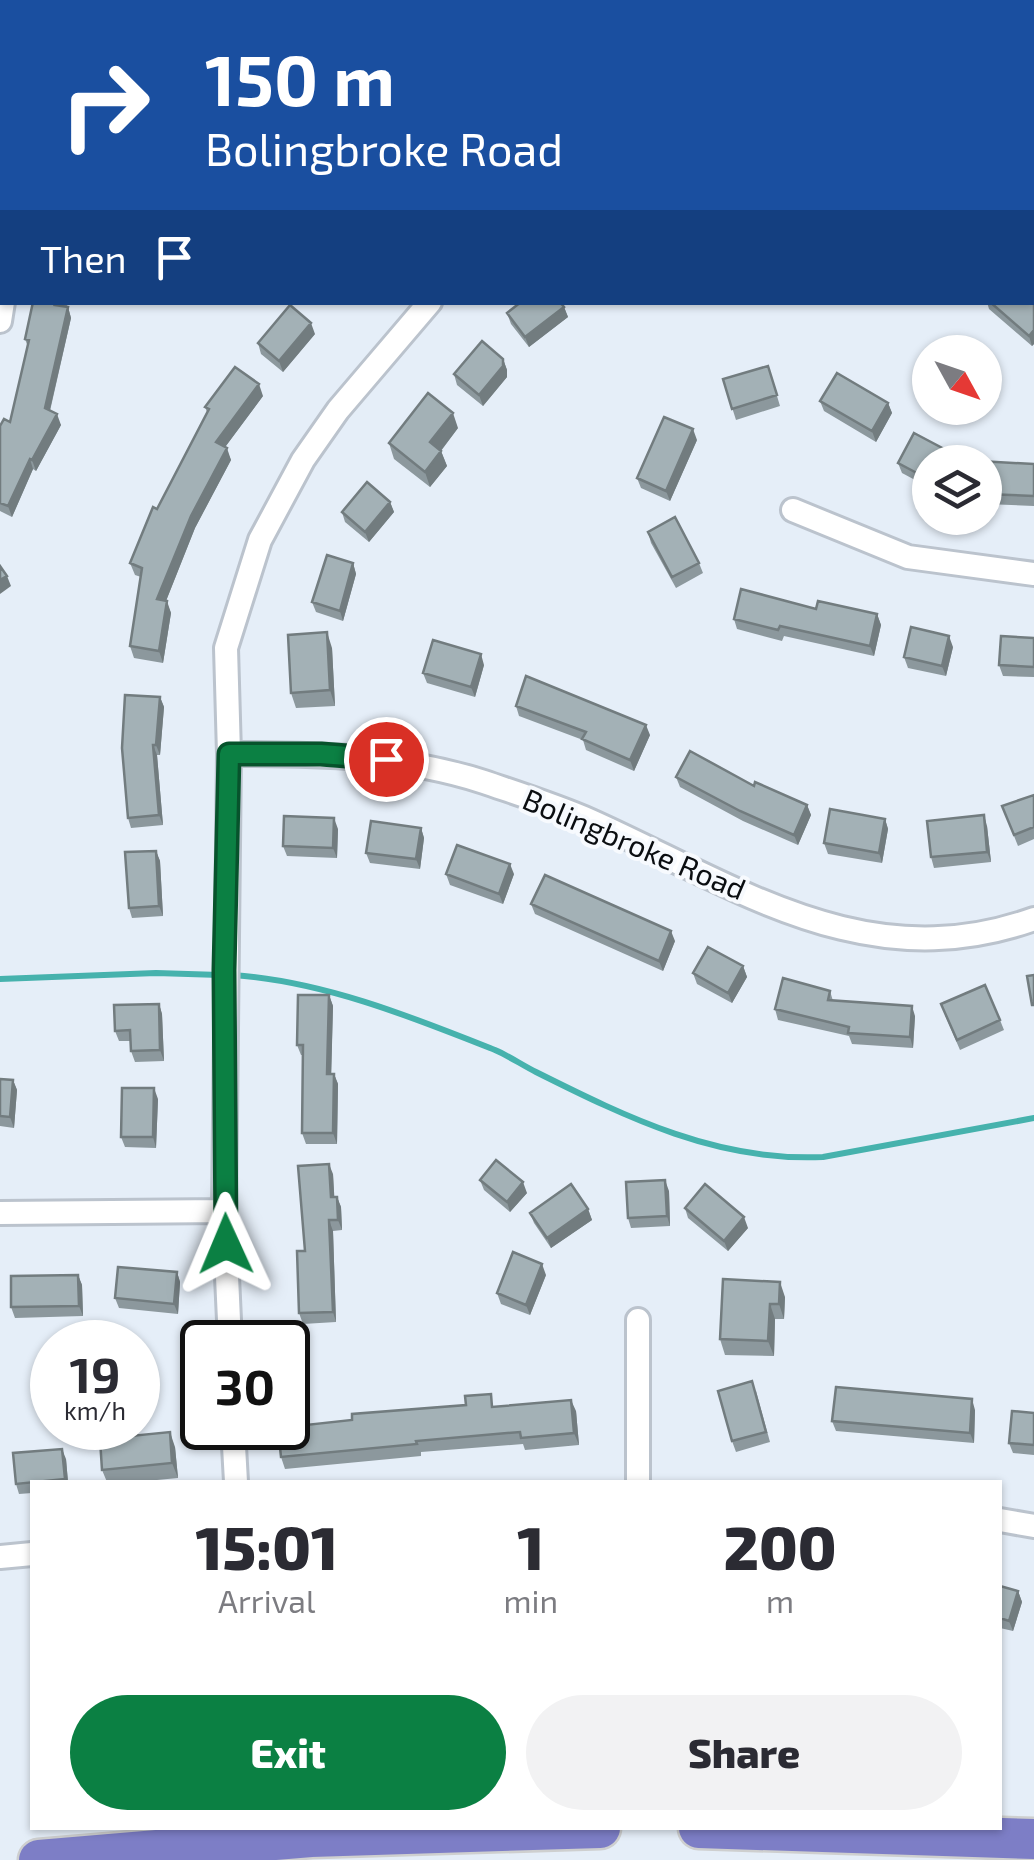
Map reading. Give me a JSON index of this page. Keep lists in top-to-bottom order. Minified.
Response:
{"streets":{"street":["Bolingbroke Road"]},"north":"bottom right","page":{"turn":["150 m","Bolingbroke Road"],"then":"Then","speed":"19 km/h","limit":"30","eta":["15:01","Arrival","1","min","200","m"],"buttons":["Exit","Share"]}}
